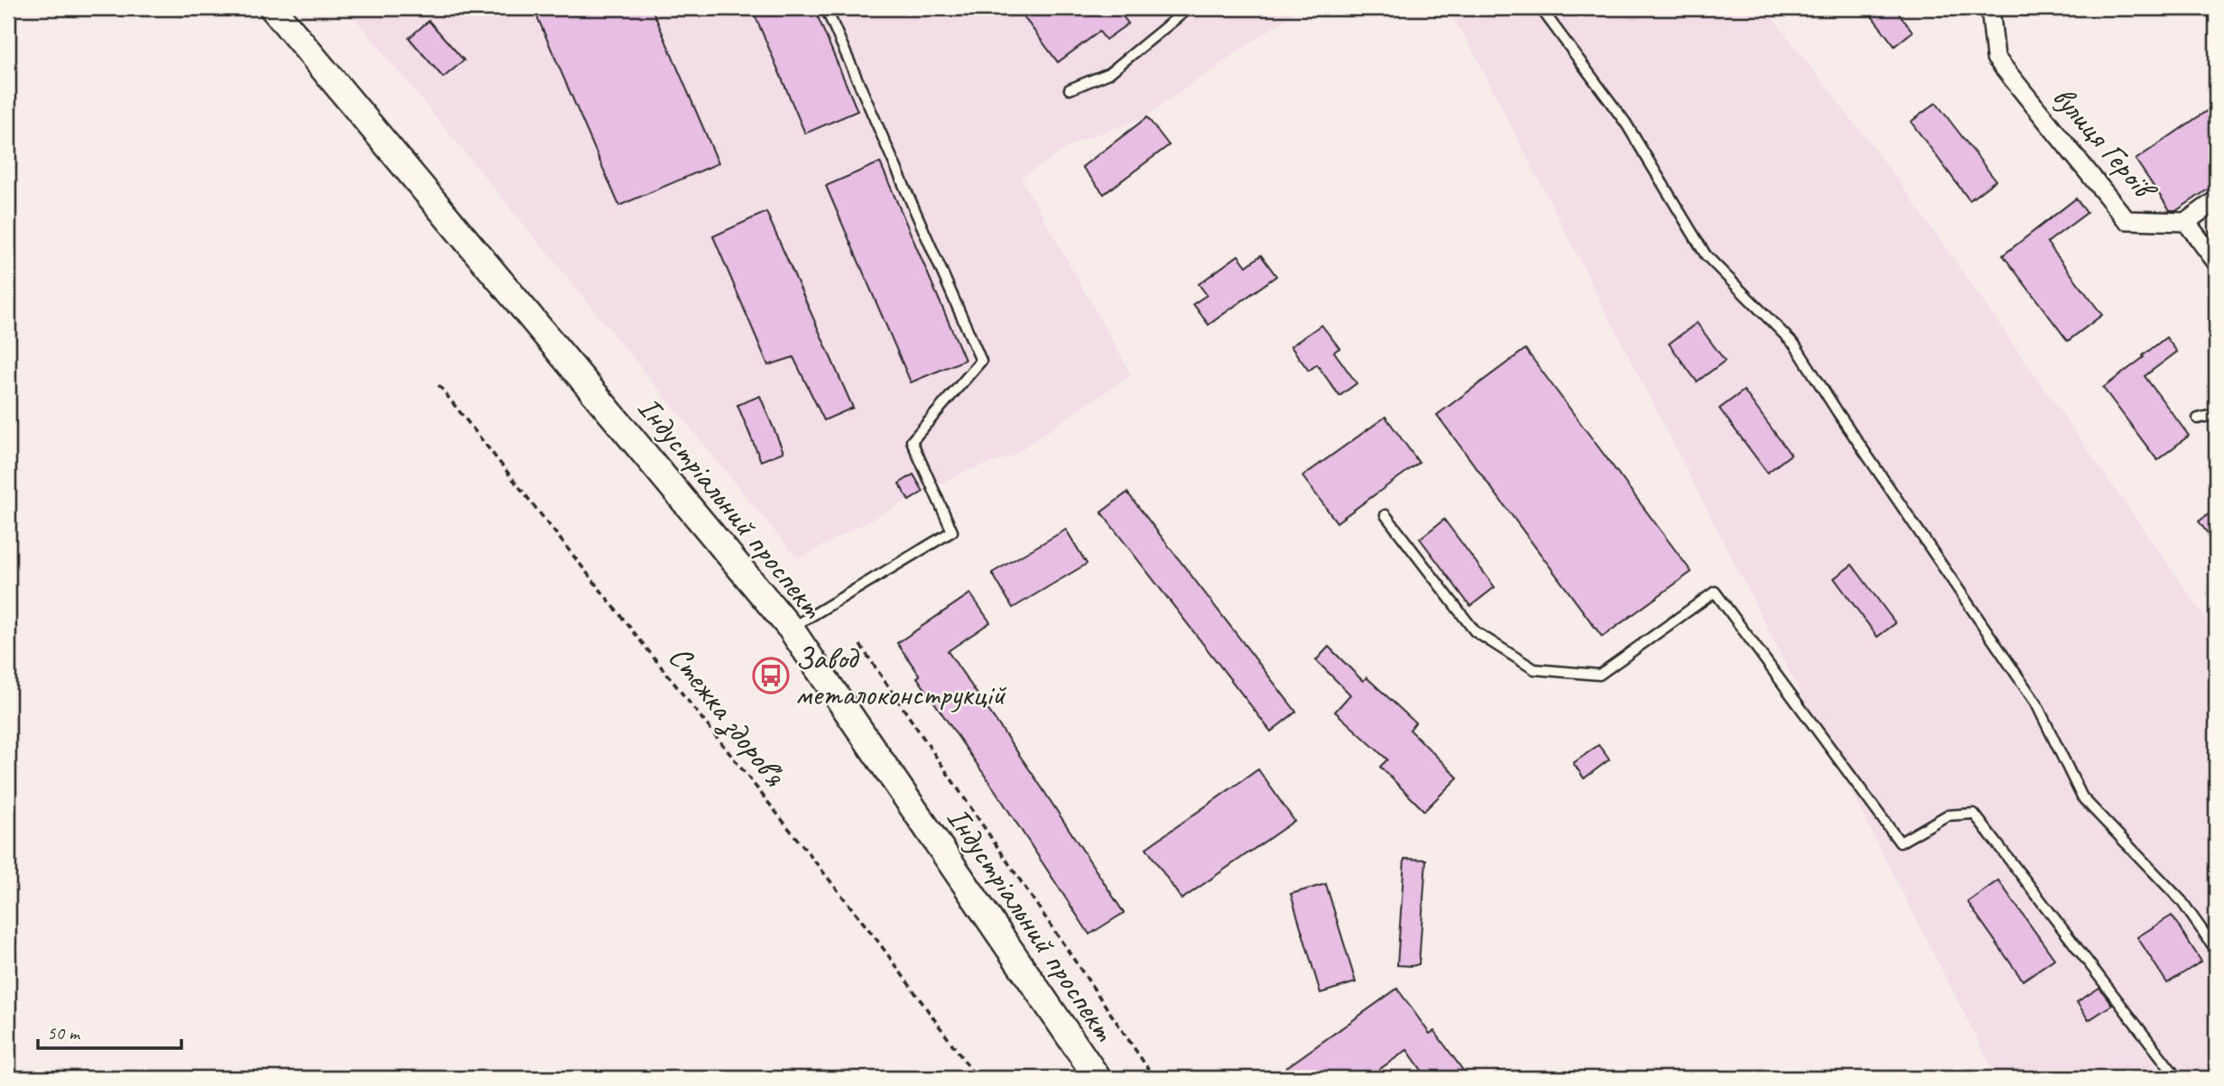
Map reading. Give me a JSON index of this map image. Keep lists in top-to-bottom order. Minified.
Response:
{"streets":{"street":["вулиця Героїв","Індустріальний проспект"],"path":["Стежка здоров'я"]},"places":{"bus stop":["Завод металоконструкцій"]},"scale_bar":"50 m"}
